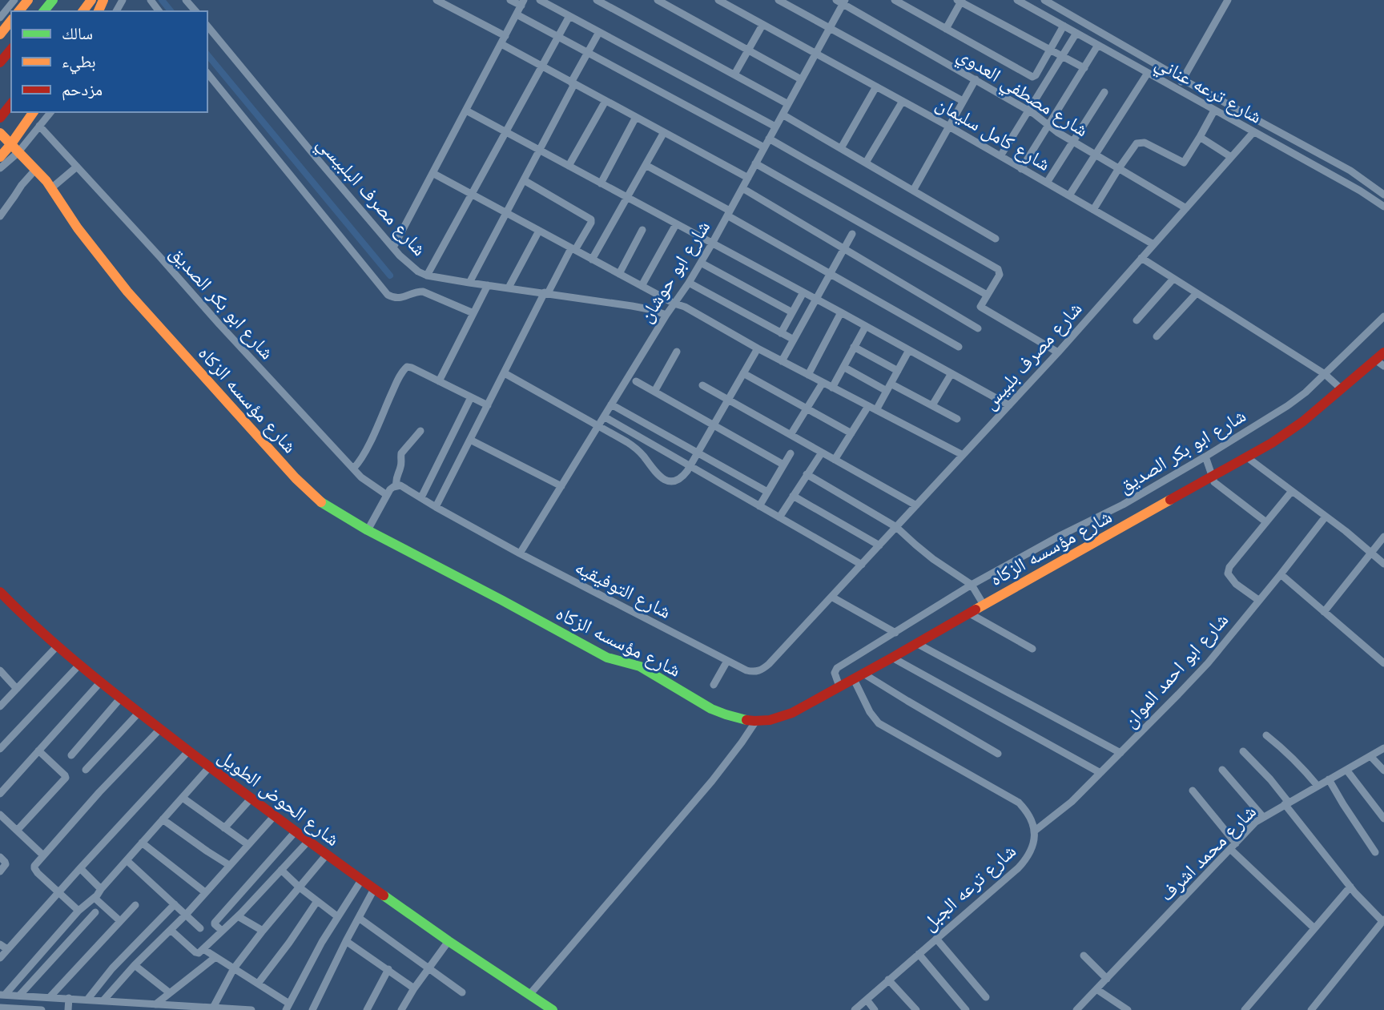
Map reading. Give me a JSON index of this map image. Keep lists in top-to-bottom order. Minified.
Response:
{"streets":{"main road":["شارع مؤسسه الزكاه","شارع الحوض الطويل"],"street":["شارع ترعه عناني","شارع مصطفي العدوي","شارع كامل سليمان","شارع مصرف البلبيسي","شارع ابو حوشان","شارع ابو بكر الصديق","شارع مصرف بلبيس","شارع التوفيقيه","شارع ابو احمد الموان","شارع محمد اشرف","شارع ترعه الجبل"]},"crossings":[["شارع ترعه عناني","شارع مصرف بلبيس"],["شارع مصطفي العدوي","شارع ابو حوشان"],["شارع مصطفي العدوي","شارع مصرف بلبيس"],["شارع كامل سليمان","شارع ابو حوشان"],["شارع كامل سليمان","شارع مصرف بلبيس"],["شارع مصرف البلبيسي","شارع ابو حوشان"],["شارع ابو حوشان","شارع التوفيقيه"],["شارع ابو بكر الصديق","شارع ترعه الجبل"],["شارع مصرف بلبيس","شارع التوفيقيه"],["شارع مؤسسه الزكاه","شارع ترعه الجبل"],["شارع ابو احمد الموان","شارع ترعه الجبل"]],"legend":["سالك","بطيء","مزدحم"]}
